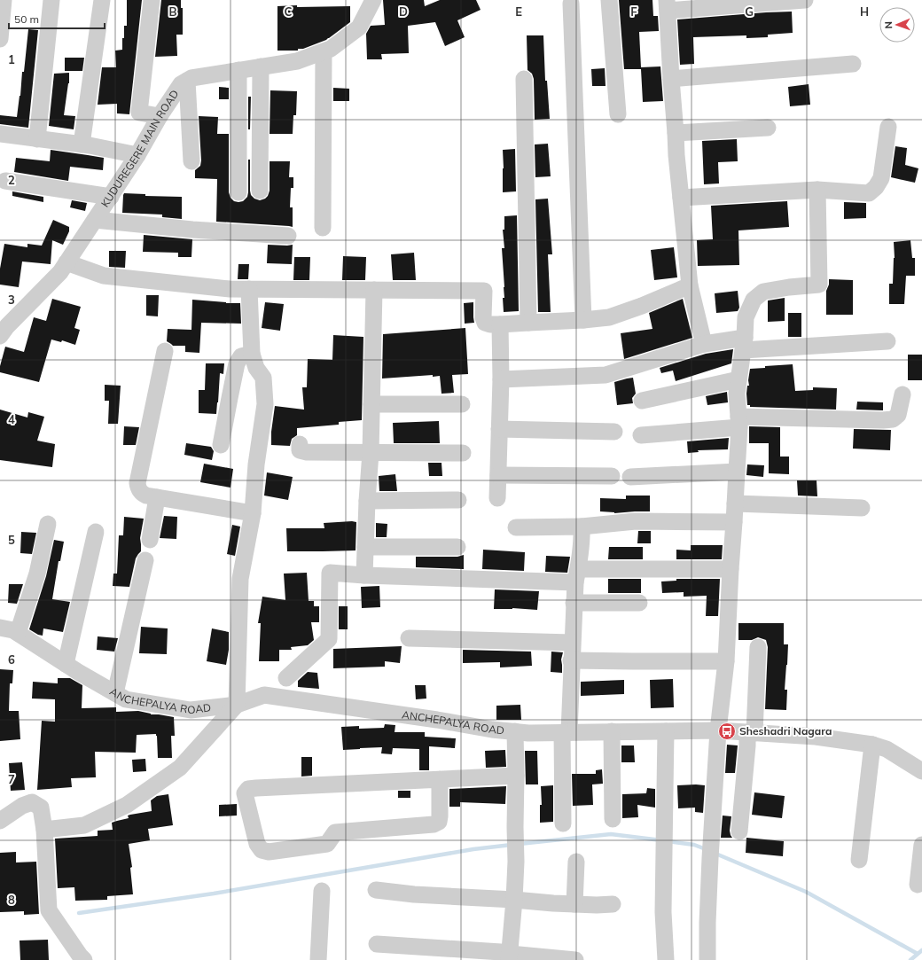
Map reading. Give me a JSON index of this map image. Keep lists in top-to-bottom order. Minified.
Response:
{"streets":{"street":["KUDUREGERE MAIN ROAD","ANCHEPALYA ROAD"]},"places":{"bus stop":["Sheshadri Nagara"]},"scale_bar":"50 m","north":"left","grid":{"columns":["B","C","D","E","F","G","H"],"rows":["1","2","3","4","5","6","7","8"]}}
